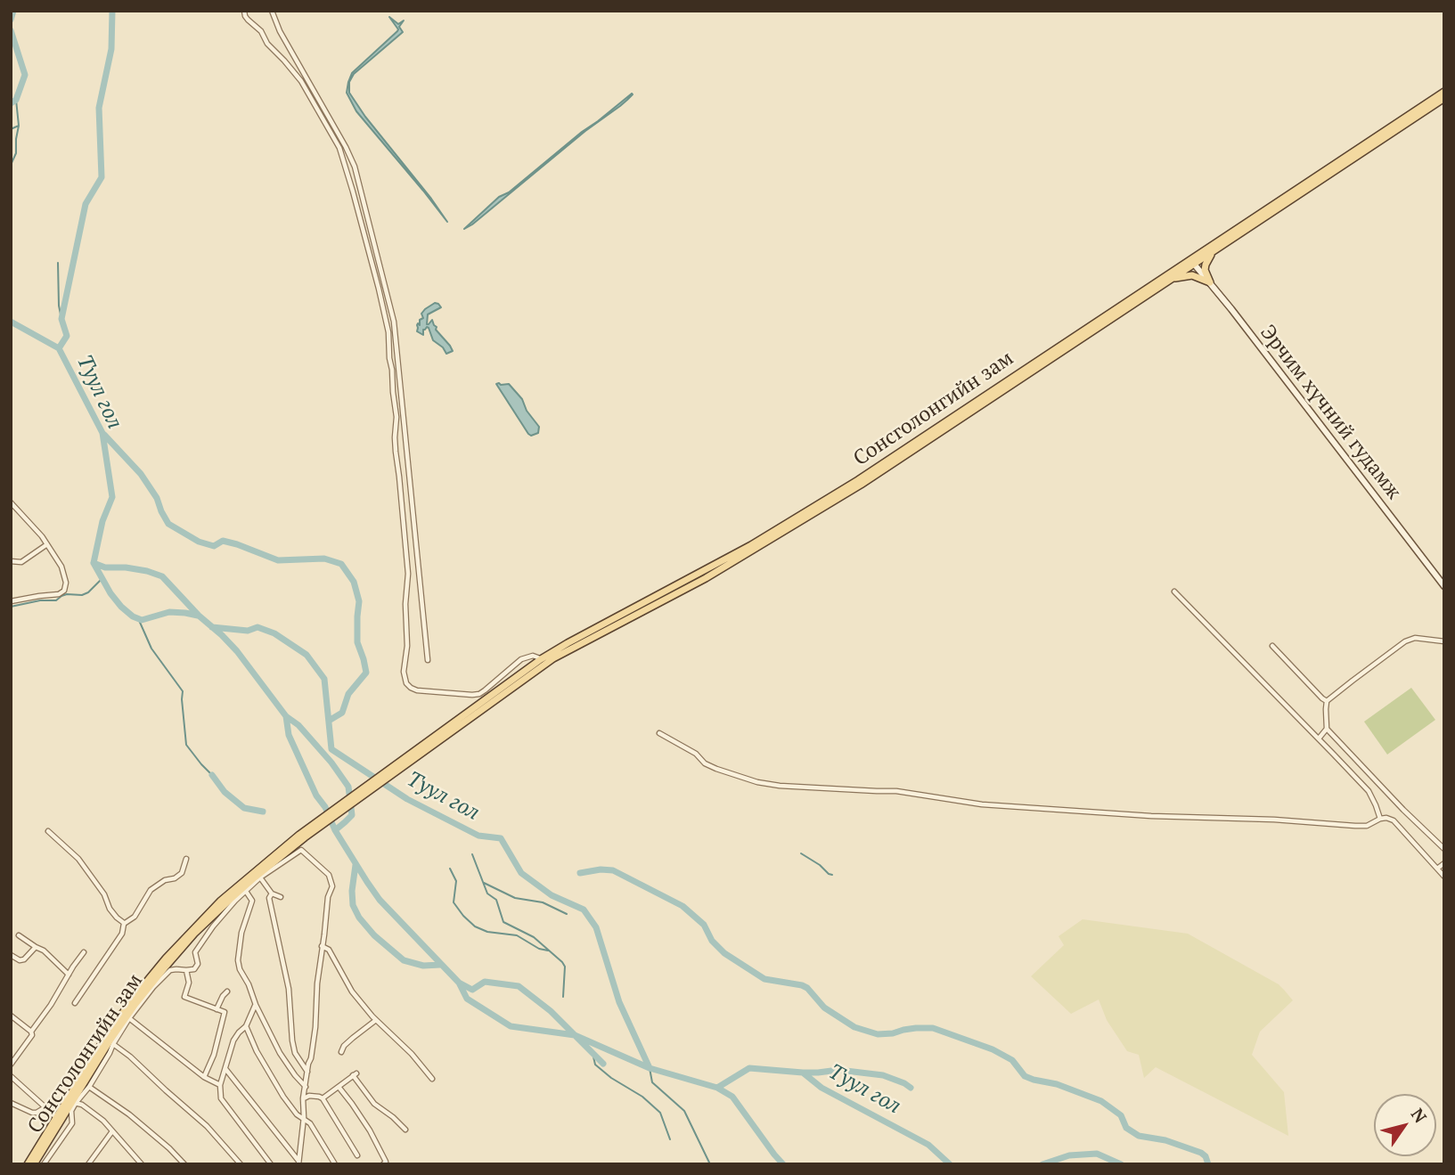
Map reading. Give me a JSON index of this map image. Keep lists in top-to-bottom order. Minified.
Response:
{"streets":{"main road":["Сонсголонгийн зам","Эрчим хүчний гудамж"]},"crossings":[["Сонсголонгийн зам","Эрчим хүчний гудамж"]],"water":["Туул гол"],"north":"top right"}
